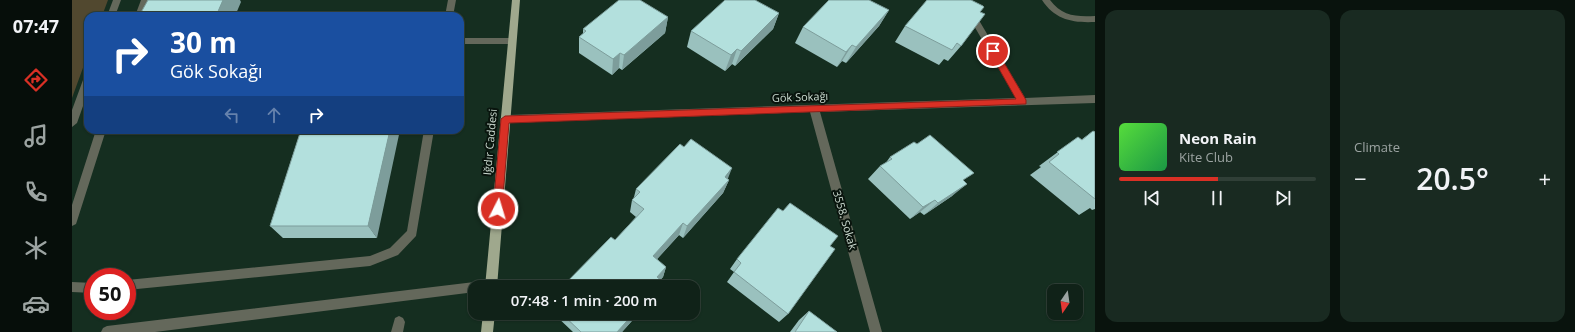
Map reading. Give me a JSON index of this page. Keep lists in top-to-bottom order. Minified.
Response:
{"streets":{"main road":["Iğdır Caddesi"],"street":["Gök Sokağı","3558. Sokak"]},"crossings":[["Gök Sokağı","Iğdır Caddesi"],["Gök Sokağı","3558. Sokak"]],"north":"bottom","page":{"tabs":"07:47","tile":"Climate","turn":["30 m","Gök Sokağı"],"song":["Neon Rain","Kite Club"],"heat":["−","20.5°","+"],"limit":"50","trip":"07:48 · 1 min · 200 m"}}
